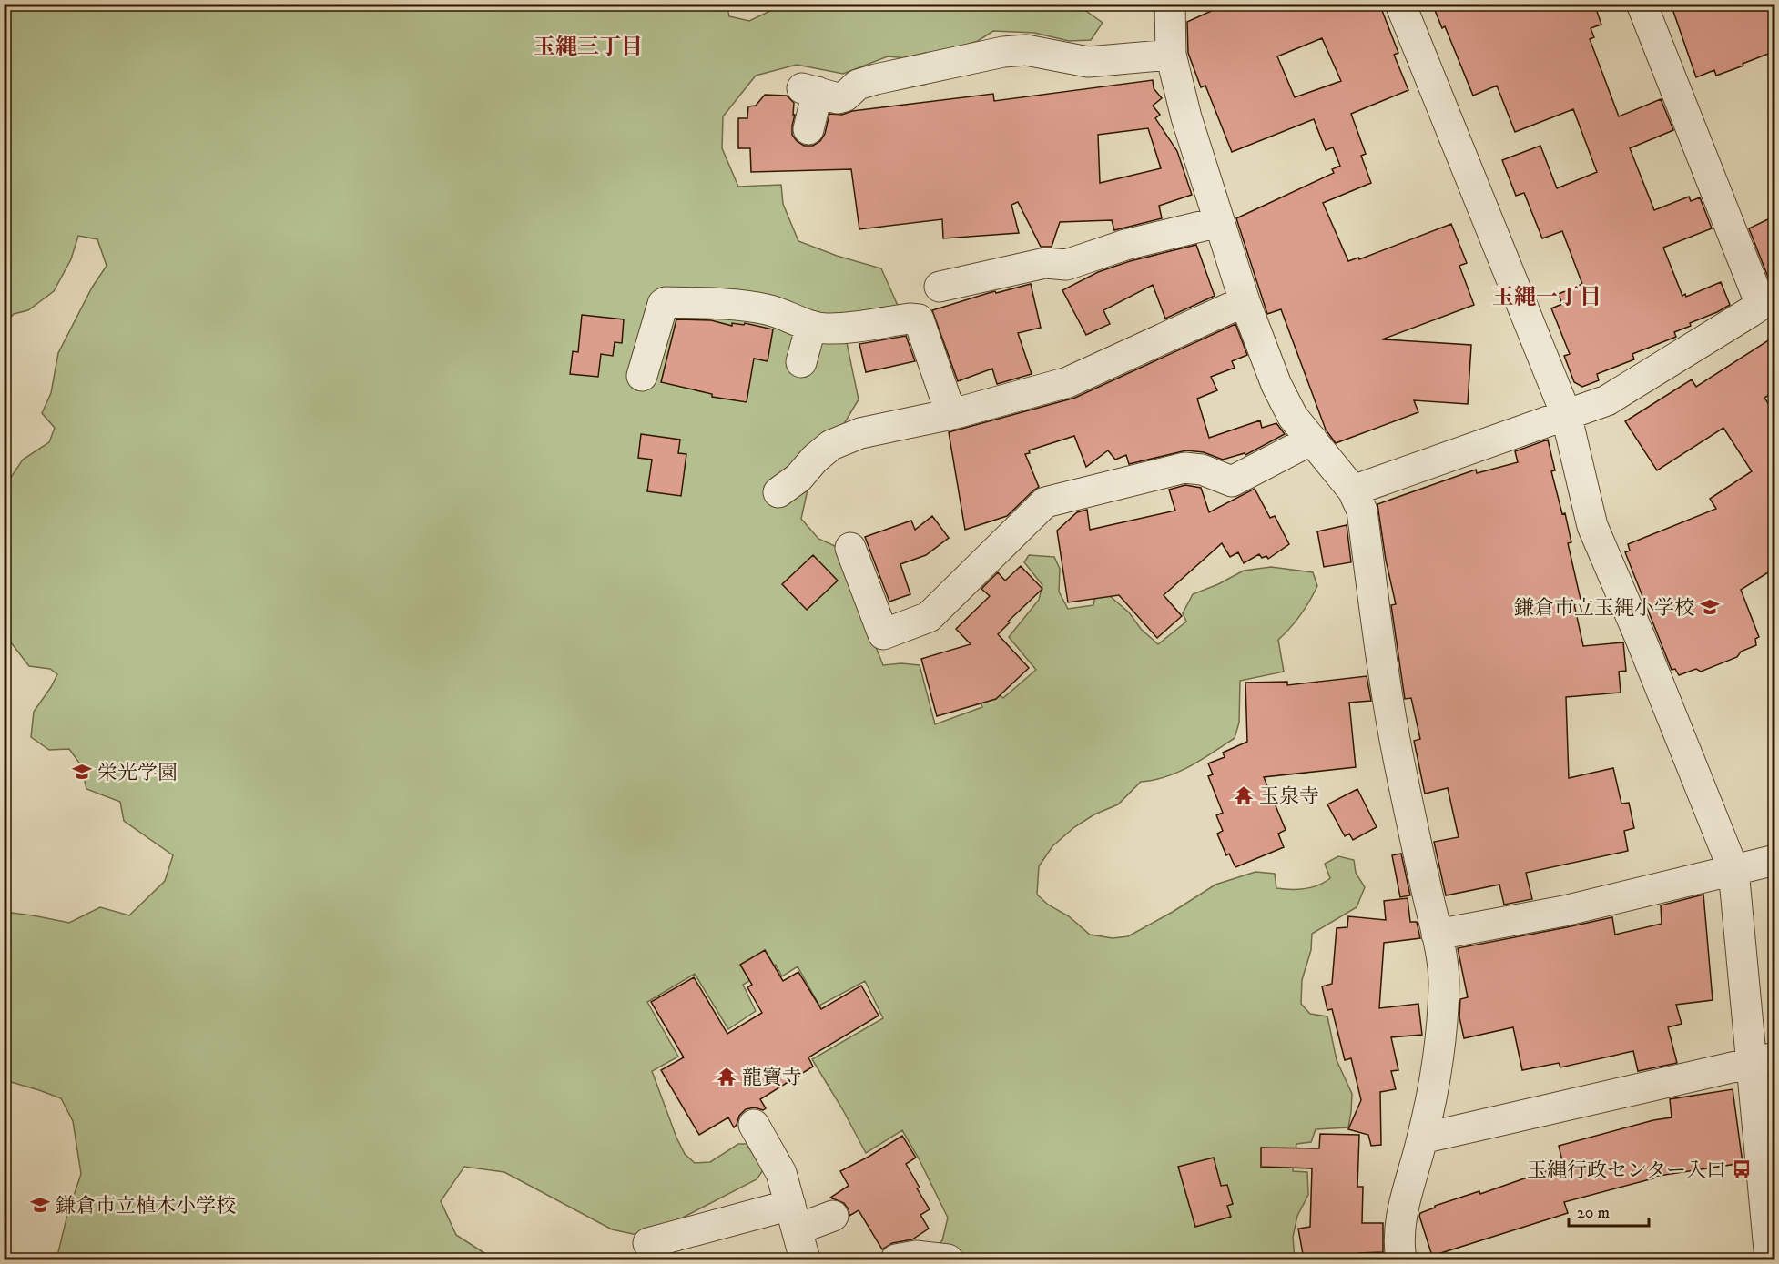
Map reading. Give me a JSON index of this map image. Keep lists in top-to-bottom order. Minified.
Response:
{"districts":["玉縄三丁目","玉縄一丁目"],"places":{"school or university":["鎌倉市立玉縄小学校","栄光学園","鎌倉市立植木小学校"],"temple":["玉泉寺","龍寶寺"],"bus stop":["玉縄行政センター入口"]},"scale_bar":"20 m"}
